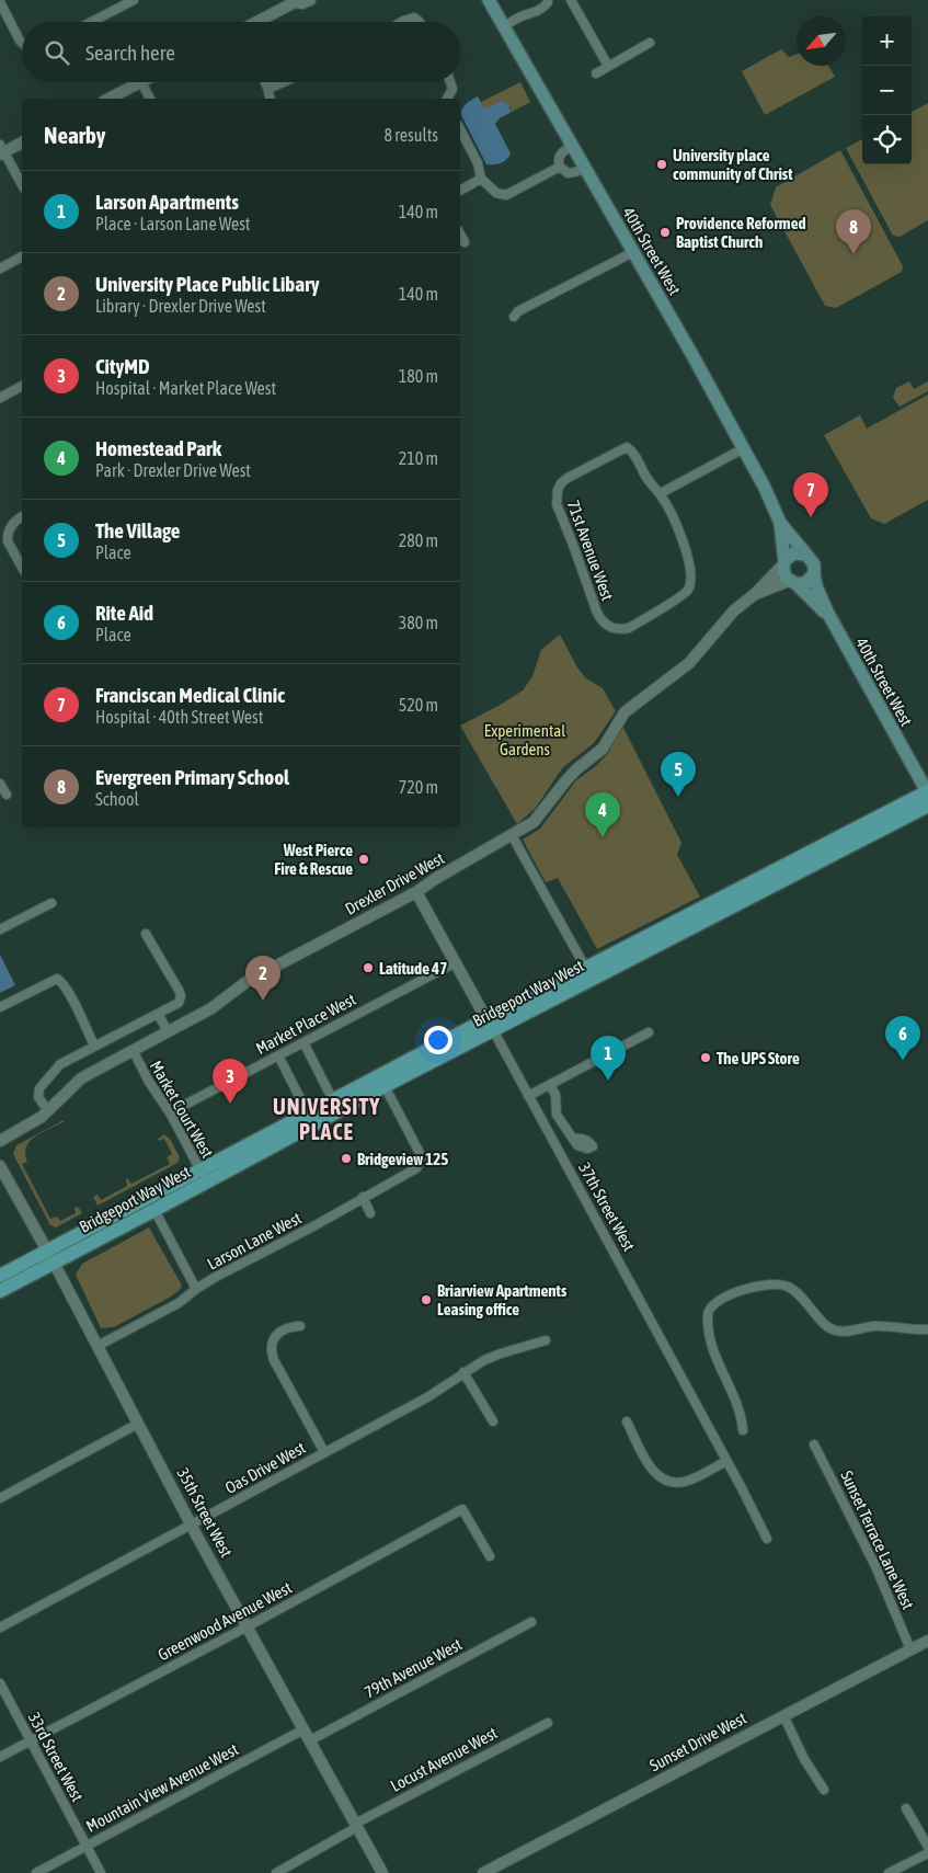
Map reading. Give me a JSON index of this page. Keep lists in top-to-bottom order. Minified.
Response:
{"streets":{"main road":["40th Street West","Bridgeport Way West"],"street":["71st Avenue West","Drexler Drive West","Market Place West","Market Court West","37th Street West","Larson Lane West","Oas Drive West","35th Street West","Sunset Terrace Lane West","Greenwood Avenue West","79th Avenue West","Sunset Drive West","33rd Street West","Locust Avenue West","Mountain View Avenue West"]},"crossings":[["40th Street West","Drexler Drive West"],["40th Street West","Bridgeport Way West"],["Drexler Drive West","Market Court West"],["Drexler Drive West","37th Street West"],["Bridgeport Way West","Market Court West"],["Bridgeport Way West","37th Street West"],["Bridgeport Way West","Larson Lane West"],["Bridgeport Way West","35th Street West"],["Market Place West","Market Court West"],["Market Place West","37th Street West"],["Larson Lane West","35th Street West"],["Oas Drive West","35th Street West"],["35th Street West","Greenwood Avenue West"],["35th Street West","79th Avenue West"],["35th Street West","Locust Avenue West"],["35th Street West","Mountain View Avenue West"],["Sunset Terrace Lane West","Sunset Drive West"],["Greenwood Avenue West","33rd Street West"],["33rd Street West","Mountain View Avenue West"]],"districts":["UNIVERSITY PLACE"],"parks":["Experimental Gardens"],"places":["University place community of Christ","Providence Reformed Baptist Church","West Pierce Fire & Rescue","Latitude 47","The UPS Store","Bridgeview 125","Briarview Apartments Leasing office"],"north":"bottom left","page":{"map_buttons":["+","−"],"search":"Search here","heading":["Nearby","8 results"],"list":[{"mark":"1","name":"Larson Apartments","note":"Place · Larson Lane West","value":"140 m"},{"mark":"2","name":"University Place Public Libary","note":"Library · Drexler Drive West","value":"140 m"},{"mark":"3","name":"CityMD","note":"Hospital · Market Place West","value":"180 m"},{"mark":"4","name":"Homestead Park","note":"Park · Drexler Drive West","value":"210 m"},{"mark":"5","name":"The Village","note":"Place","value":"280 m"},{"mark":"6","name":"Rite Aid","note":"Place","value":"380 m"},{"mark":"7","name":"Franciscan Medical Clinic","note":"Hospital · 40th Street West","value":"520 m"},{"mark":"8","name":"Evergreen Primary School","note":"School","value":"720 m"}],"pins":["8","7","5","4","2","6","1","3"]}}
